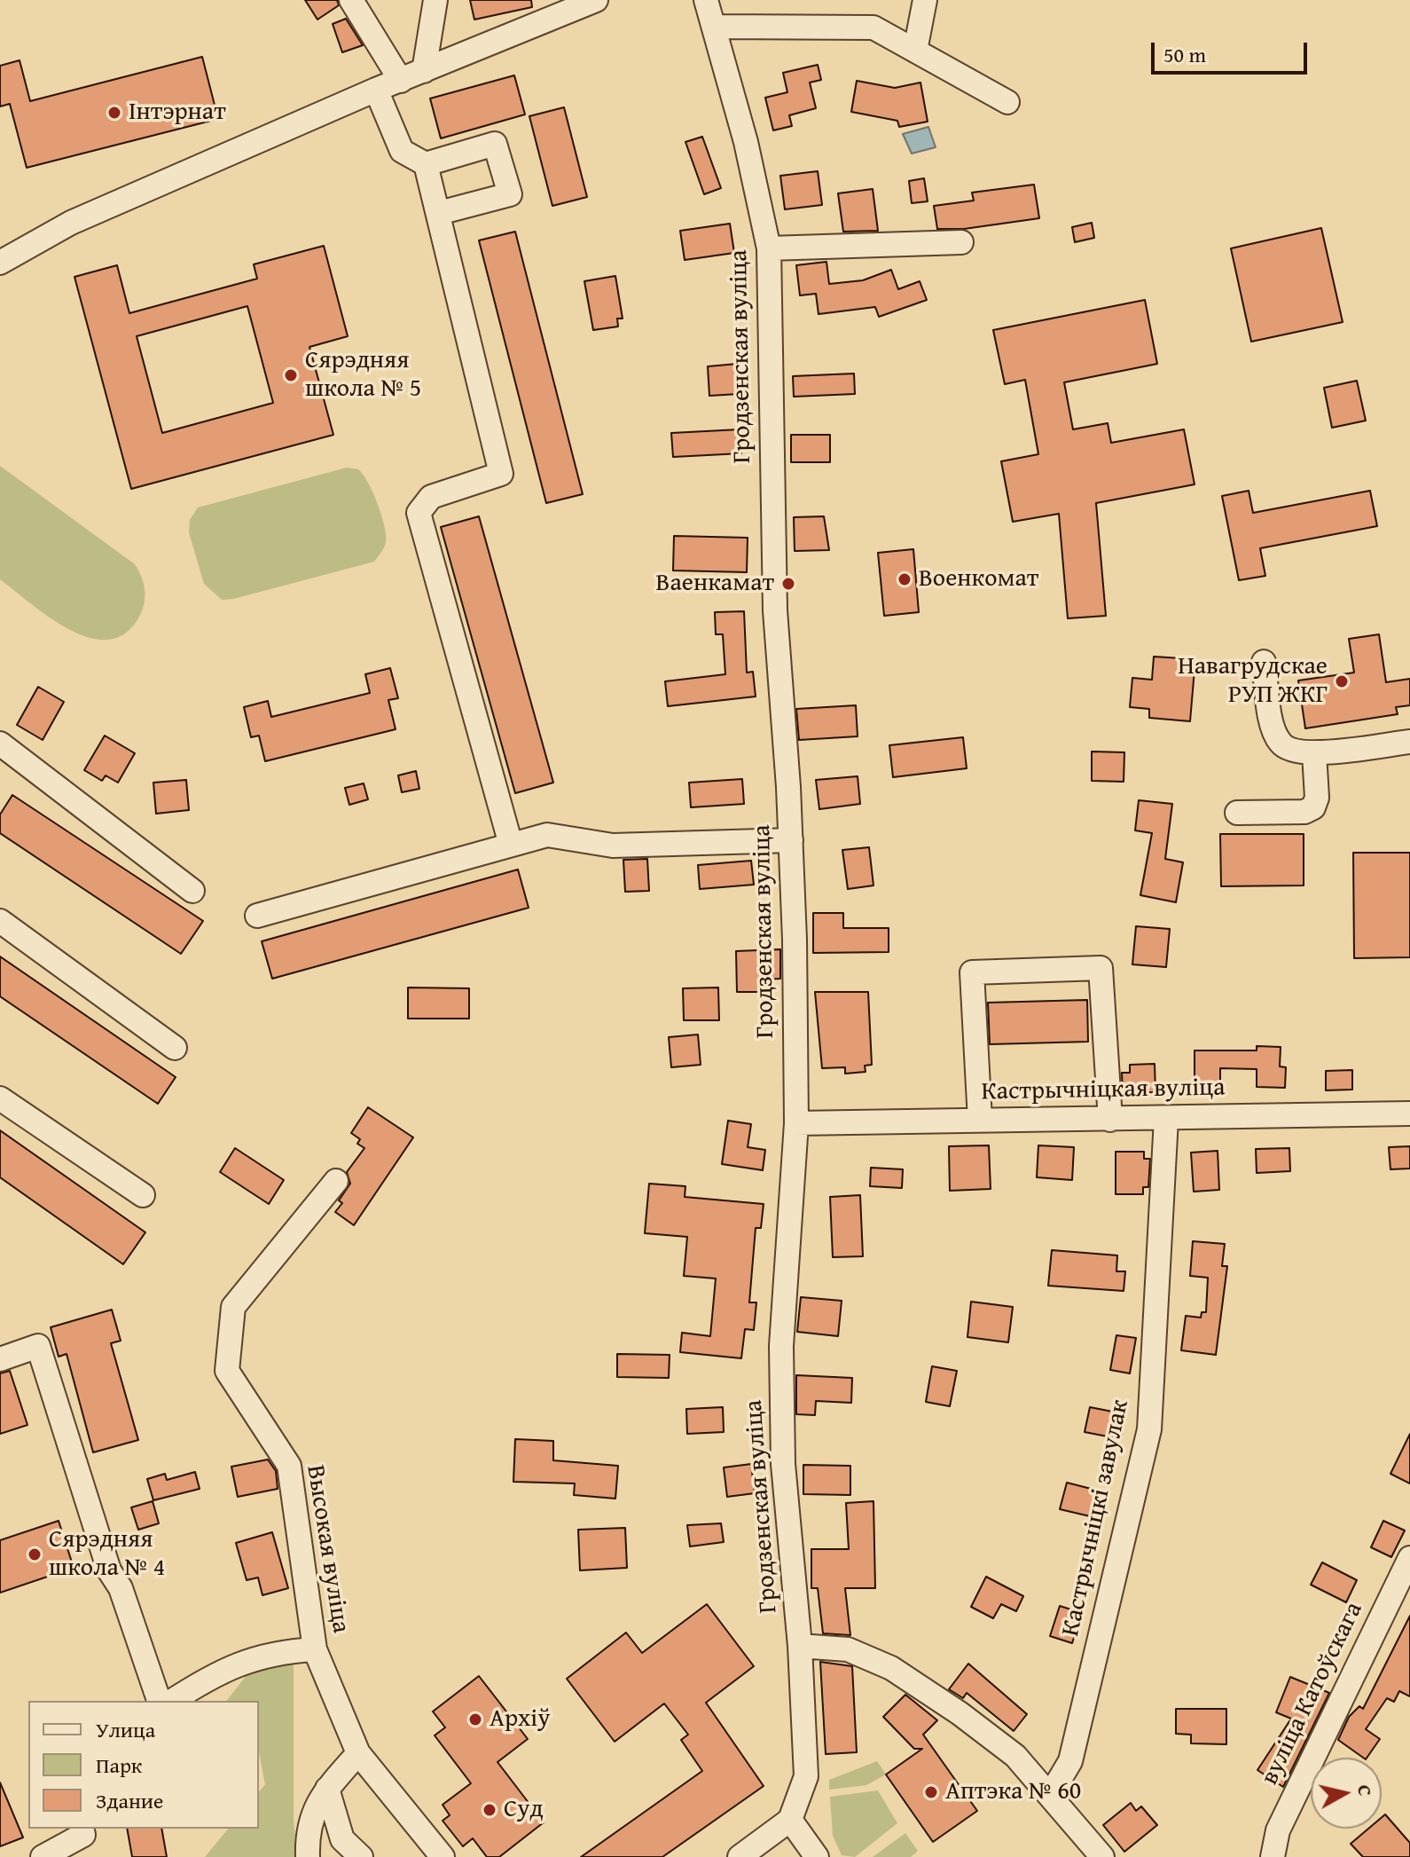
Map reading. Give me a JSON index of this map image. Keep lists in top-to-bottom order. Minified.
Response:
{"streets":{"street":["Гродзенская вуліца","Кастрычніцкая вуліца","Кастрычніцкі завулак","Высокая вуліца","вуліца Катоўскага"]},"crossings":[["Гродзенская вуліца","Кастрычніцкая вуліца"],["Кастрычніцкая вуліца","Кастрычніцкі завулак"]],"places":["Інтэрнат","Сярэдняя школа № 5","Военкомат","Ваенкамат","Навагрудскае РУП ЖКГ","Сярэдняя школа № 4","Архіў","Аптэка № 60","Суд"],"legend":["Улица","Парк","Здание"],"scale_bar":"50 m","north":"right"}
